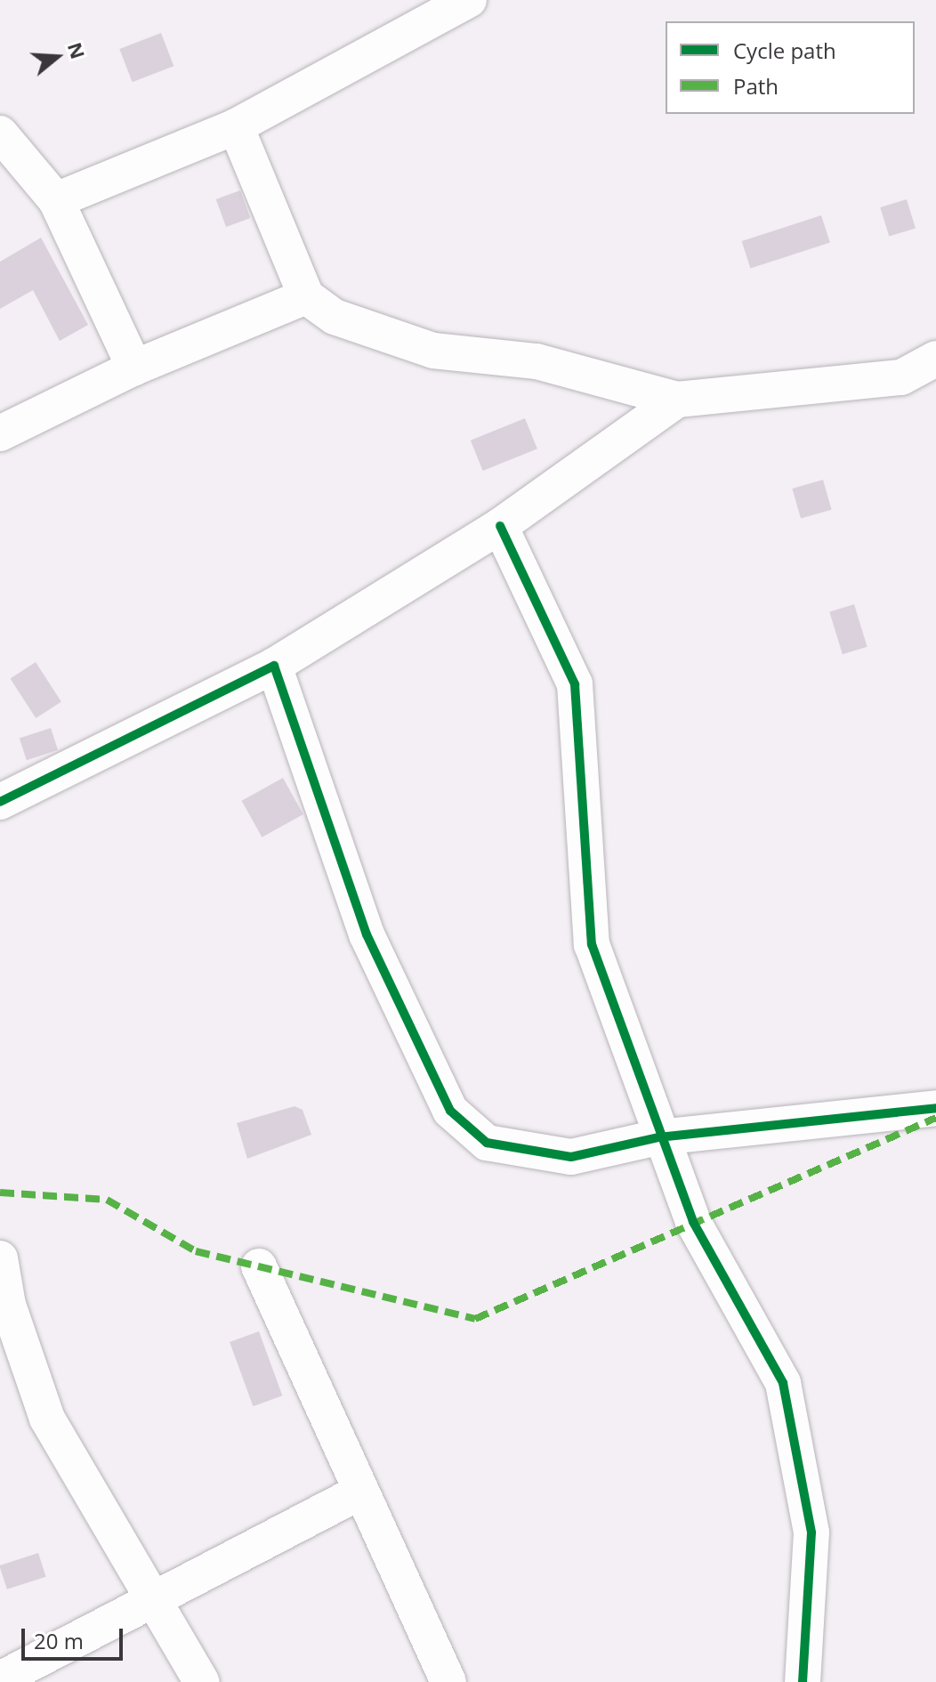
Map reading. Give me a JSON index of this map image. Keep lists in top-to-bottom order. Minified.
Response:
{"legend":["Cycle path","Path"],"scale_bar":"20 m","north":"right"}
